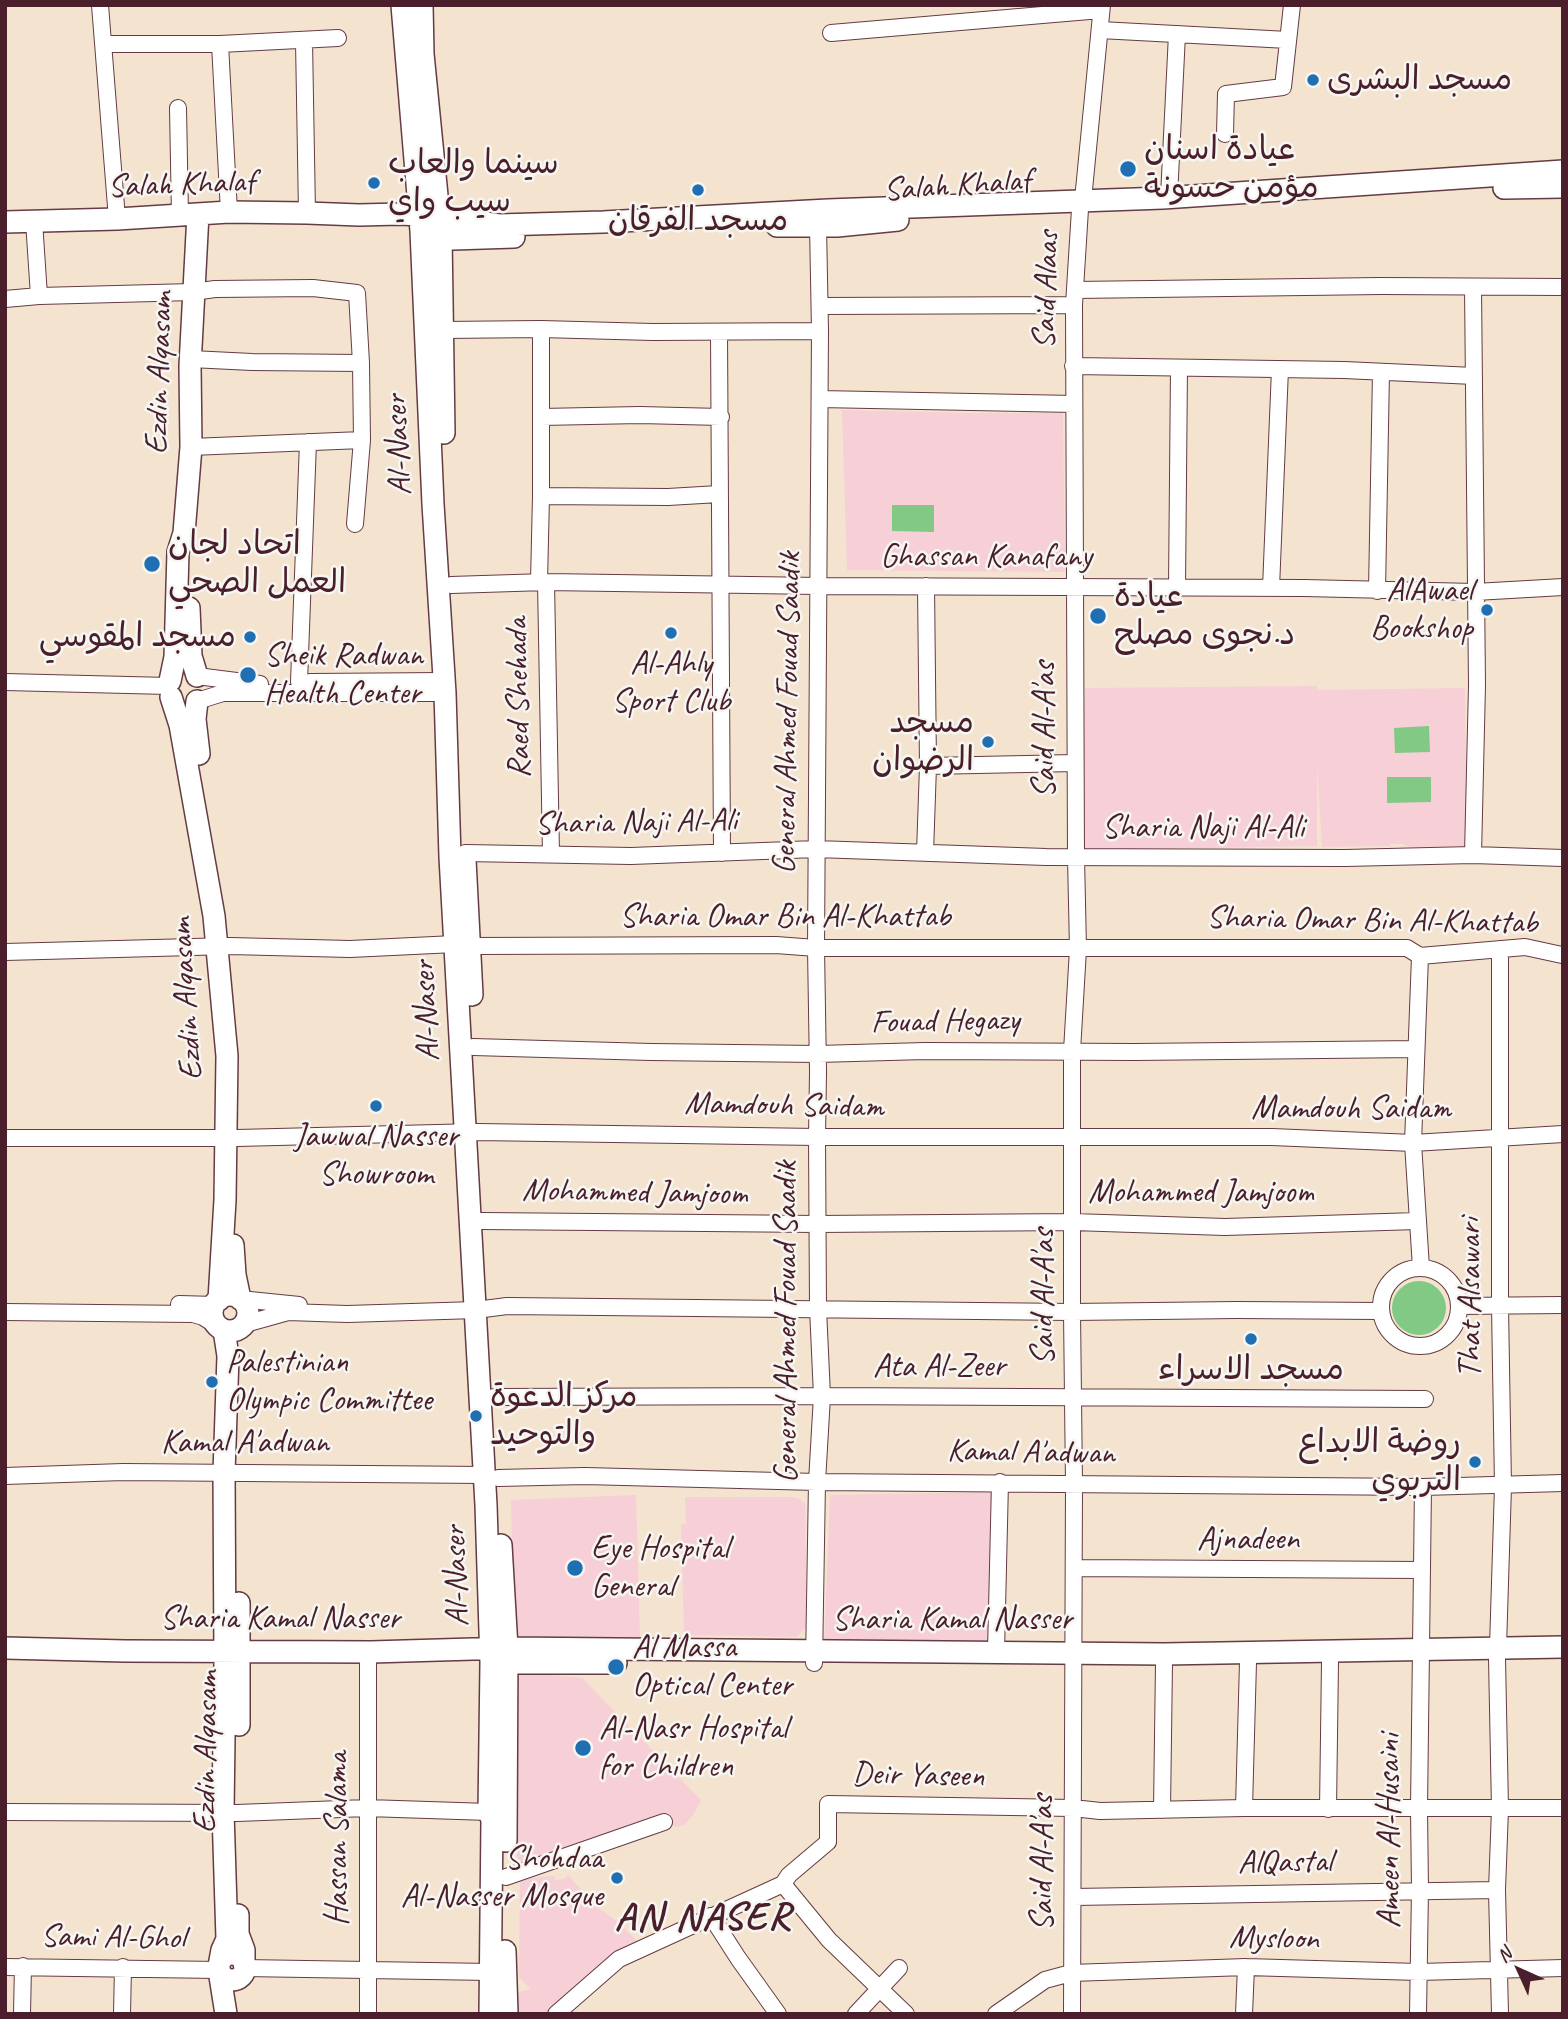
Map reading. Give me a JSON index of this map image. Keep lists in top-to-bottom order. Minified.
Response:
{"streets":{"main road":["Salah Khalaf","Ezdin Alqasam","Al-Naser","Sharia Kamal Nasser"],"street":["Said Alaas","Ghassan Kanafany","Raed Shehada","General Ahmed Fouad Saadik","Said Al-A'as","Sharia Naji Al-Ali","Sharia Omar Bin Al-Khattab","Fouad Hegazy","Mamdouh Saidam","Mohammed Jamjoom","That Alsawari","Ata Al-Zeer","Kamal A'adwan","Ajnadeen","Deir Yaseen","Ameen Al-Husaini","Hassan Salama","AlQastal","Sami Al-Ghol","Mysloon"]},"crossings":[["Salah Khalaf","Said Alaas"],["Salah Khalaf","Ezdin Alqasam"],["Salah Khalaf","Al-Naser"],["Salah Khalaf","General Ahmed Fouad Saadik"],["Said Alaas","Ghassan Kanafany"],["Said Alaas","Said Al-A'as"],["Ezdin Alqasam","Sharia Omar Bin Al-Khattab"],["Ezdin Alqasam","Mamdouh Saidam"],["Ezdin Alqasam","Kamal A'adwan"],["Ezdin Alqasam","Sharia Kamal Nasser"],["Ezdin Alqasam","Sami Al-Ghol"],["Al-Naser","Ghassan Kanafany"],["Al-Naser","Sharia Naji Al-Ali"],["Al-Naser","Sharia Omar Bin Al-Khattab"],["Al-Naser","Fouad Hegazy"],["Al-Naser","Mamdouh Saidam"],["Al-Naser","Mohammed Jamjoom"],["Al-Naser","Ata Al-Zeer"],["Al-Naser","Kamal A'adwan"],["Al-Naser","Sharia Kamal Nasser"],["Ghassan Kanafany","Raed Shehada"],["Ghassan Kanafany","General Ahmed Fouad Saadik"],["Ghassan Kanafany","Said Al-A'as"],["Raed Shehada","Sharia Naji Al-Ali"],["General Ahmed Fouad Saadik","Sharia Naji Al-Ali"],["General Ahmed Fouad Saadik","Sharia Omar Bin Al-Khattab"],["General Ahmed Fouad Saadik","Fouad Hegazy"],["General Ahmed Fouad Saadik","Mamdouh Saidam"],["General Ahmed Fouad Saadik","Mohammed Jamjoom"],["General Ahmed Fouad Saadik","Ata Al-Zeer"],["General Ahmed Fouad Saadik","Kamal A'adwan"],["General Ahmed Fouad Saadik","Sharia Kamal Nasser"],["Said Al-A'as","Sharia Naji Al-Ali"],["Said Al-A'as","Sharia Omar Bin Al-Khattab"],["Said Al-A'as","Fouad Hegazy"],["Said Al-A'as","Mamdouh Saidam"],["Said Al-A'as","Mohammed Jamjoom"],["Said Al-A'as","Ata Al-Zeer"],["Said Al-A'as","Kamal A'adwan"],["Said Al-A'as","Ajnadeen"],["Said Al-A'as","Sharia Kamal Nasser"],["Said Al-A'as","Deir Yaseen"],["Said Al-A'as","AlQastal"],["Said Al-A'as","Mysloon"],["Sharia Omar Bin Al-Khattab","That Alsawari"],["Mamdouh Saidam","That Alsawari"],["That Alsawari","Kamal A'adwan"],["That Alsawari","Sharia Kamal Nasser"],["That Alsawari","Deir Yaseen"],["That Alsawari","AlQastal"],["That Alsawari","Mysloon"],["Kamal A'adwan","Ameen Al-Husaini"],["Ajnadeen","Ameen Al-Husaini"],["Sharia Kamal Nasser","Ameen Al-Husaini"],["Sharia Kamal Nasser","Hassan Salama"],["Deir Yaseen","Ameen Al-Husaini"],["Ameen Al-Husaini","AlQastal"],["Ameen Al-Husaini","Mysloon"]],"districts":["AN NASER"],"places":["مسجد البشرى","عيادة اسنان مؤمن حسونة","سينما والعاب سيب واي","مسجد الفرقان","اتحاد لجان العمل الصحي","AlAwael Bookshop","عيادة د.نجوى مصلح","Al-Ahly Sport Club","مسجد المقوسي","Sheik Radwan Health Center","مسجد الرضوان","Jawwal Nasser Showroom","مسجد الاسراء","Palestinian Olympic Committee","مركز الدعوة والتوحيد","روضة الابداع التربوي","Eye Hospital General","Al Massa Optical Center","Al-Nasr Hospital for Children","Shohdaa Al-Nasser Mosque"],"north":"top left"}
